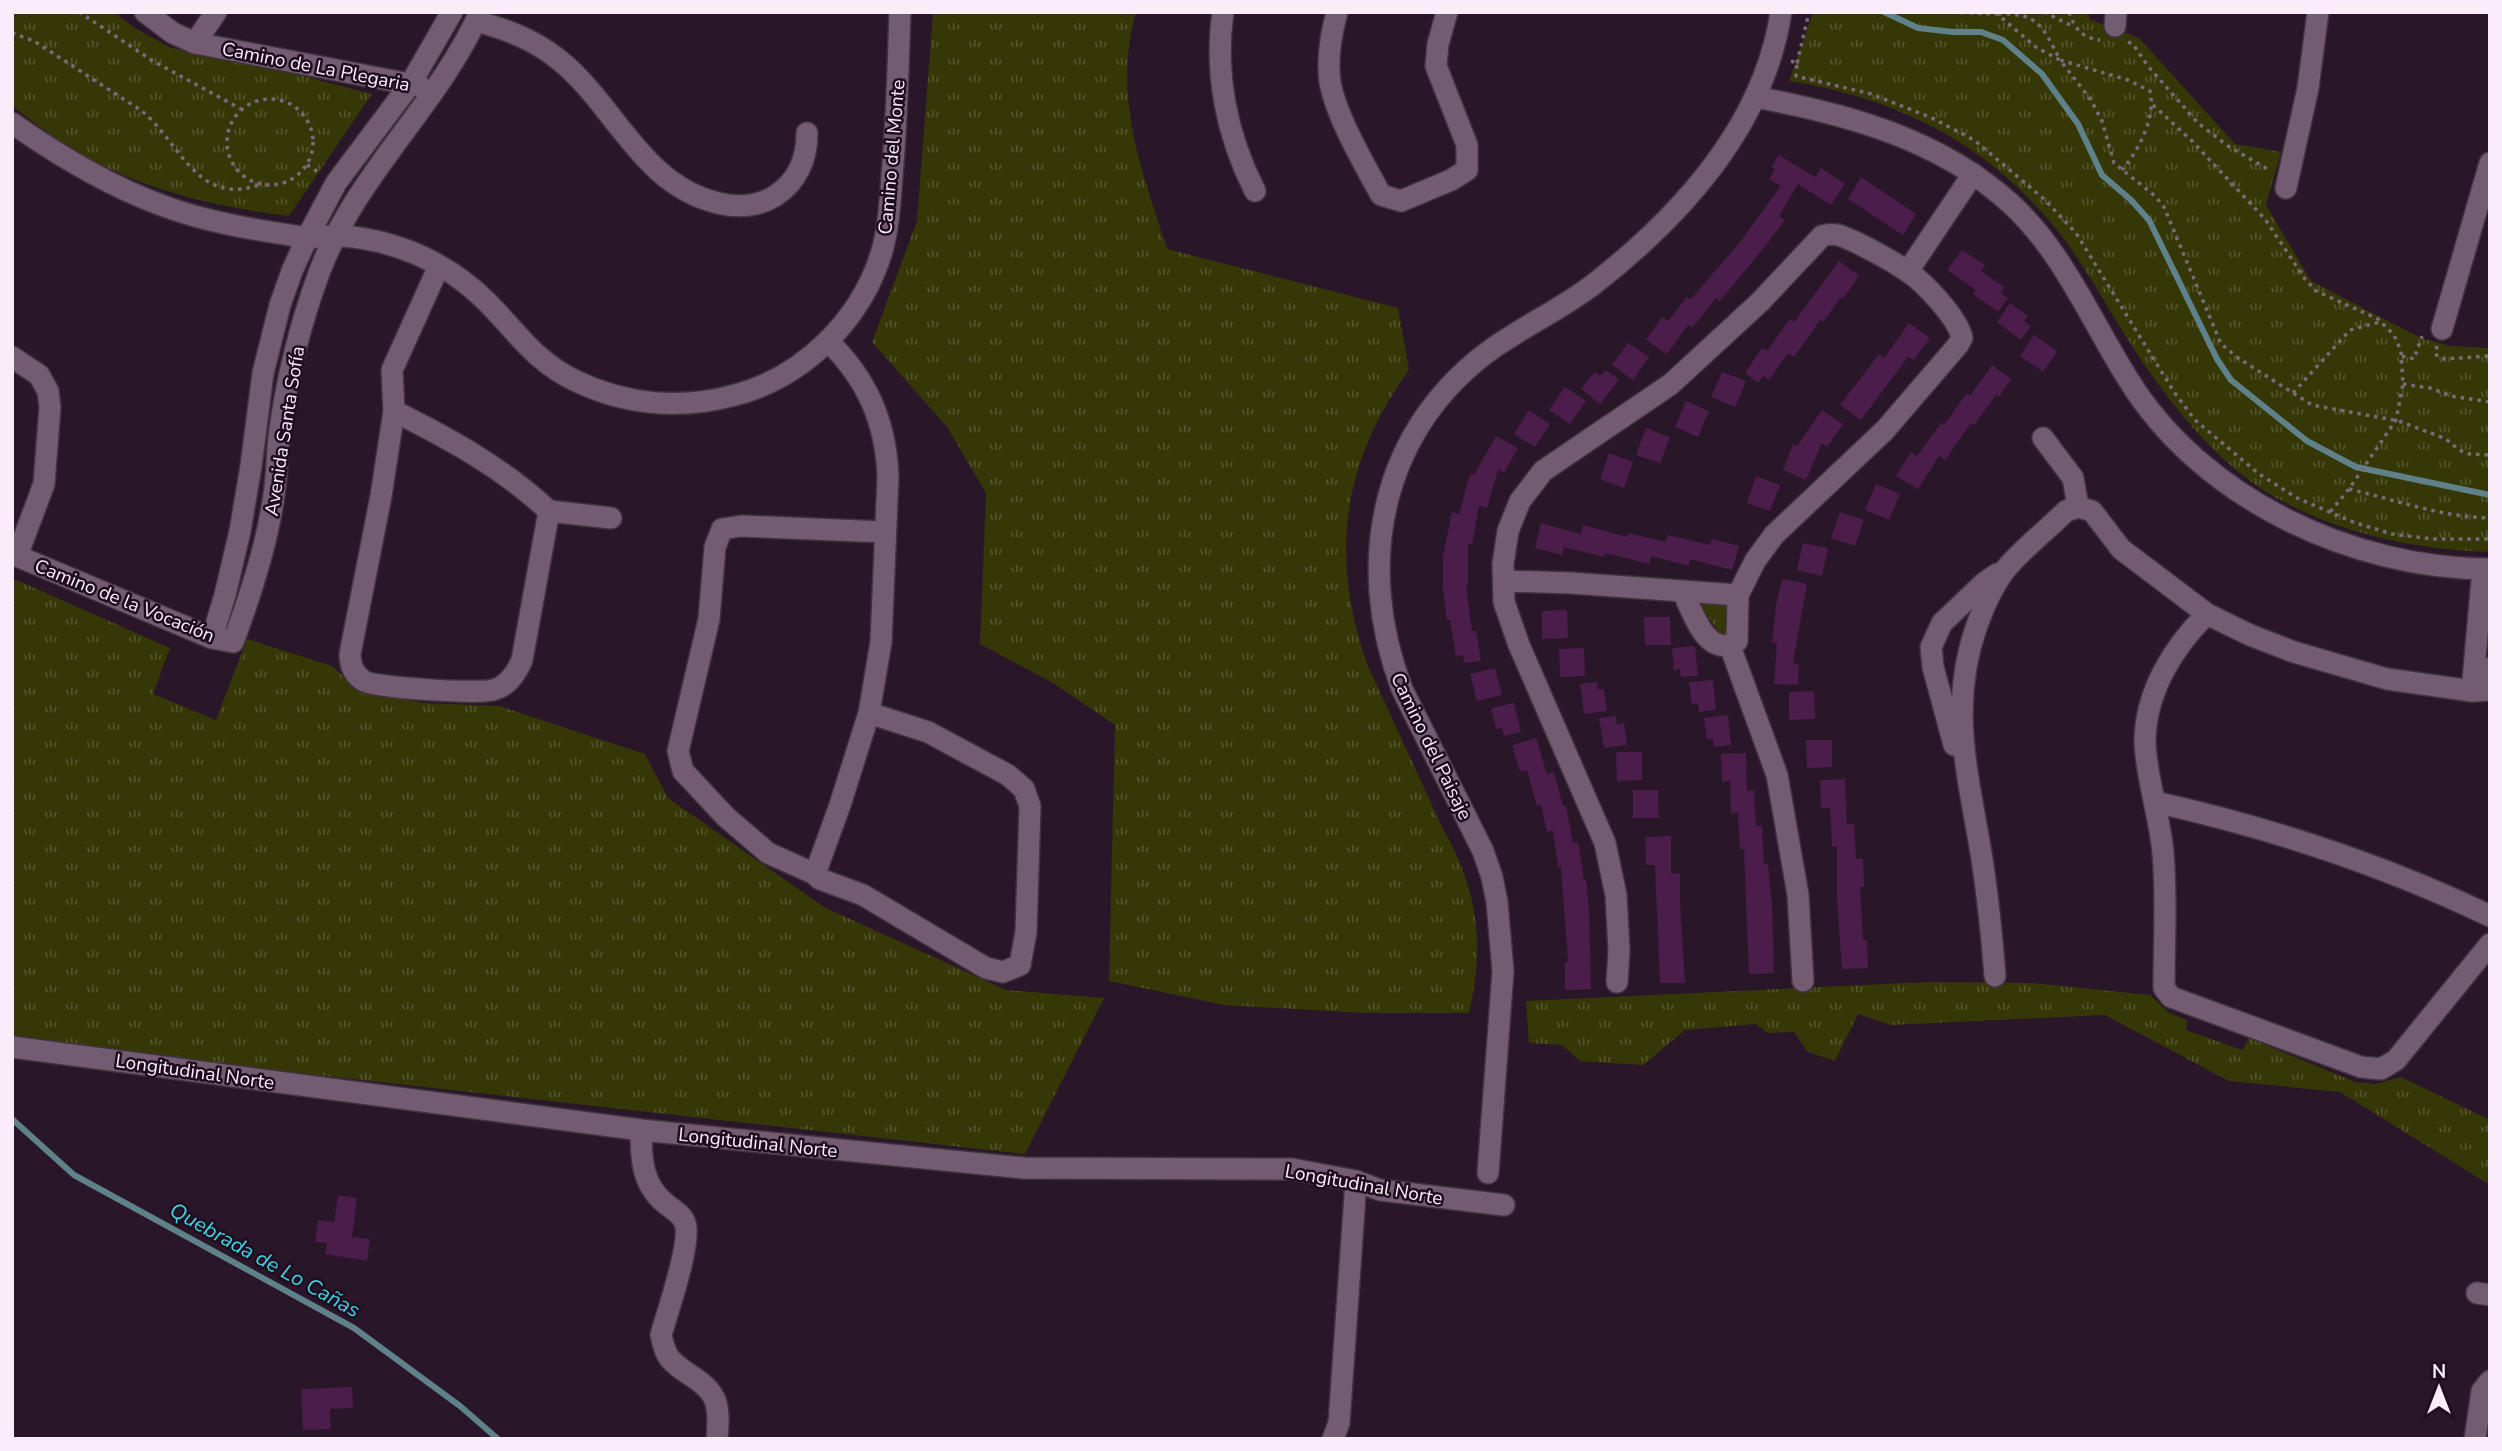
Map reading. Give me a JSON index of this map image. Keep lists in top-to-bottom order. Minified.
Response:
{"streets":{"street":["Camino de La Plegaria","Camino del Monte","Avenida Santa Sofía","Camino de la Vocación","Camino del Paisaje","Longitudinal Norte"]},"crossings":[["Camino de La Plegaria","Avenida Santa Sofía"],["Camino del Monte","Avenida Santa Sofía"],["Avenida Santa Sofía","Camino de la Vocación"]],"water":["Quebrada de Lo Cañas"],"north":"top"}
